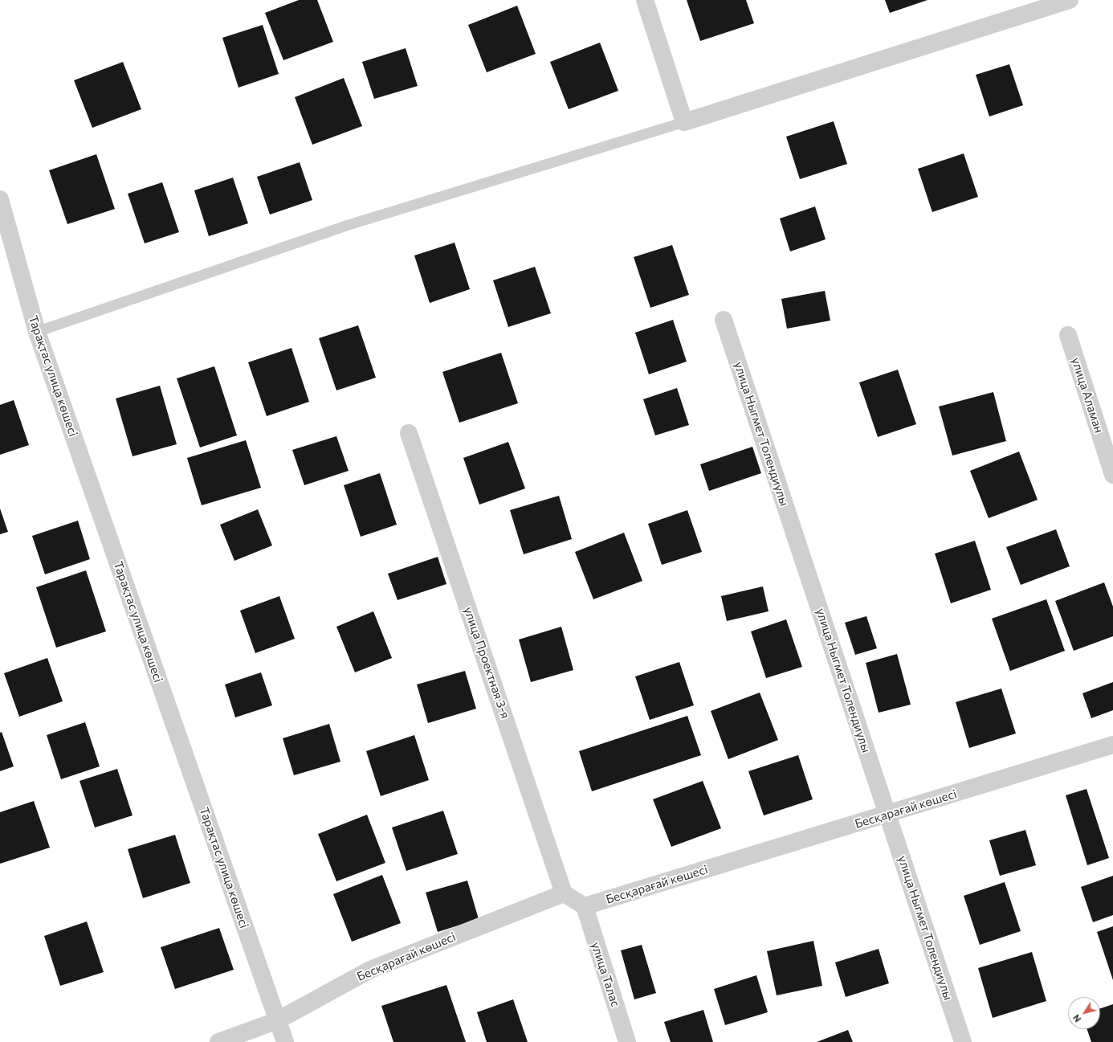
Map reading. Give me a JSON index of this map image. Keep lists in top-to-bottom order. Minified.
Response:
{"streets":{"street":["Тарақтас улица көшесі","улица Аламан","улица Ныгмет Толендиулы","улица Проектная 3-я","Бесқарағай көшесі","улица Талас"]},"crossings":[["Тарақтас улица көшесі","Бесқарағай көшесі"],["улица Ныгмет Толендиулы","Бесқарағай көшесі"],["улица Проектная 3-я","Бесқарағай көшесі"],["Бесқарағай көшесі","улица Талас"]],"north":"bottom left"}
